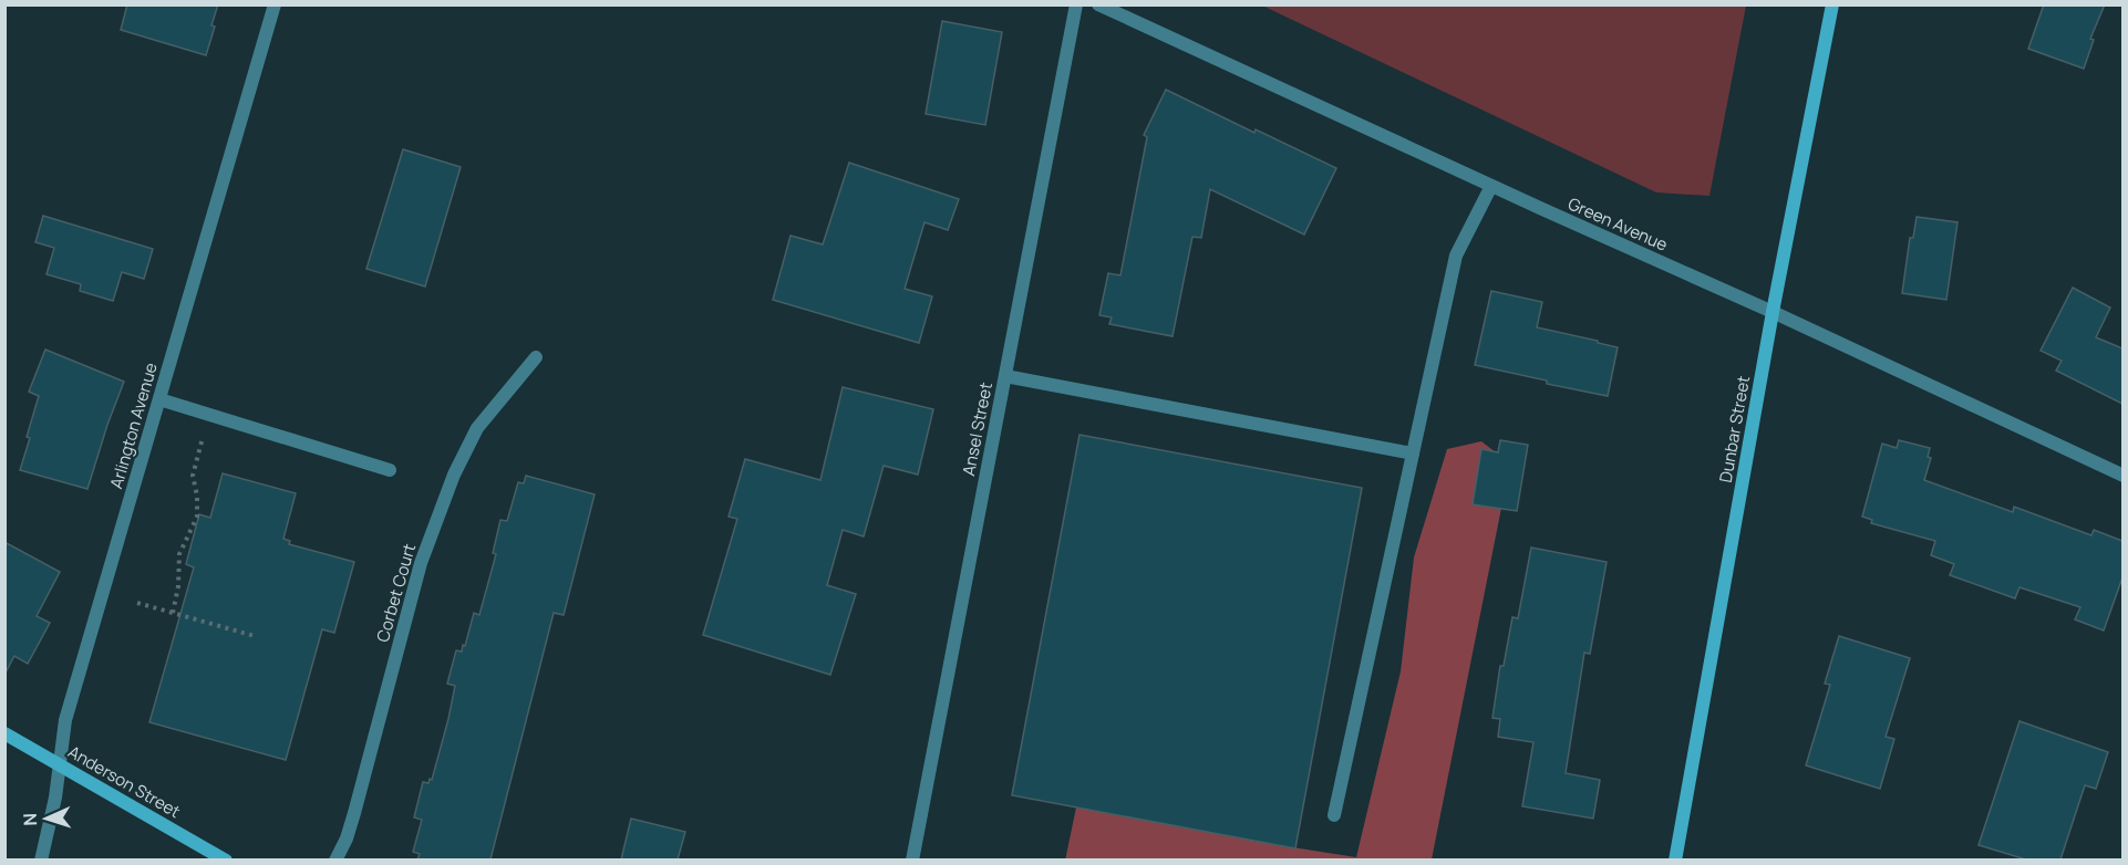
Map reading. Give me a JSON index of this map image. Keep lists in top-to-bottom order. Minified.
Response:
{"streets":{"street":["Green Avenue","Arlington Avenue","Ansel Street","Dunbar Street","Corbet Court","Anderson Street"]},"crossings":[["Green Avenue","Dunbar Street"],["Arlington Avenue","Anderson Street"]],"north":"left"}
